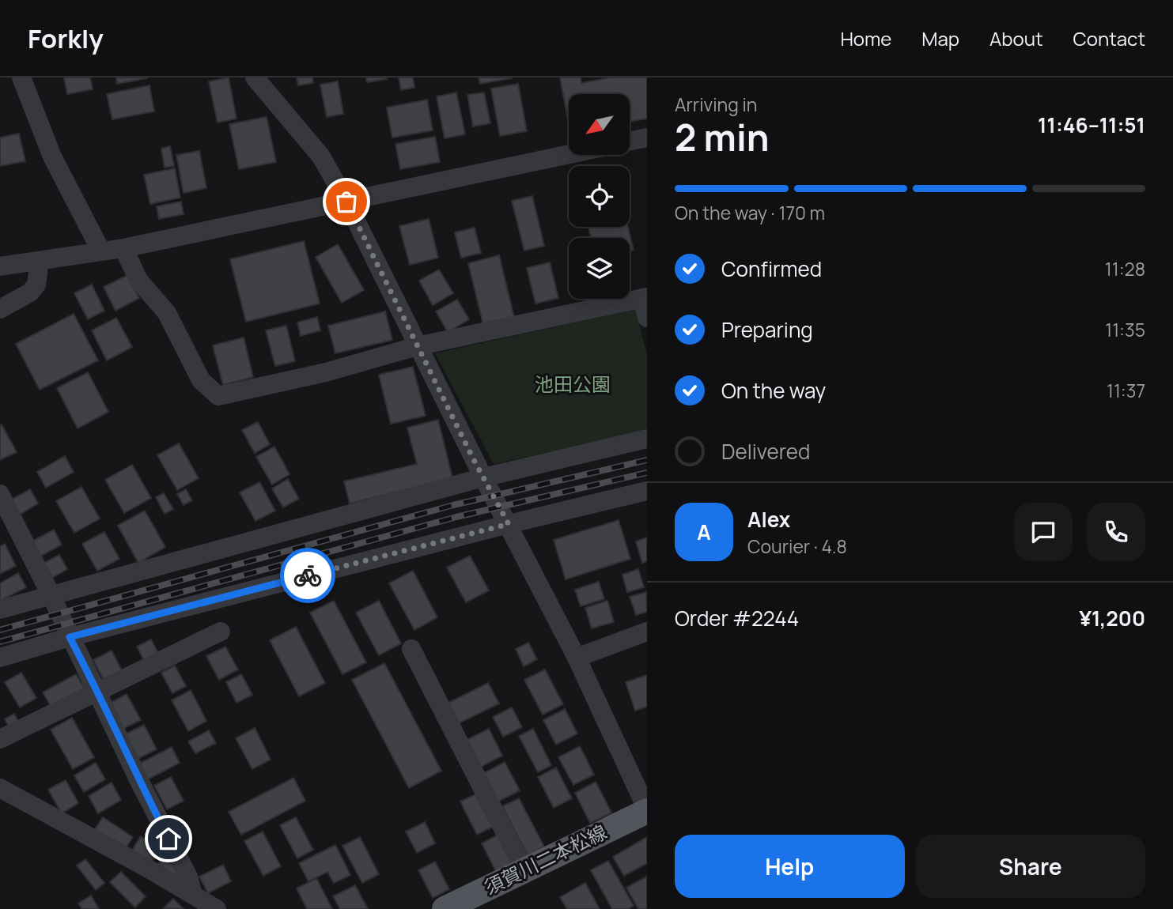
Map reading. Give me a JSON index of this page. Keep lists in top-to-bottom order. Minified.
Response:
{"streets":{"main road":["須賀川二本松線"]},"parks":["池田公園"],"north":"bottom left","page":{"header":"Forkly","nav":["Home","Map","About","Contact"],"heading":["2 min","Arriving in","11:46–11:51"],"panel":["Alex","Courier · 4.8","Order #2244","¥1,200"],"bar":"On the way · 170 m","list":[["Confirmed","11:28"],["Preparing","11:35"],["On the way","11:37"],"Delivered"],"round":"A","buttons":["Help","Share"]}}
